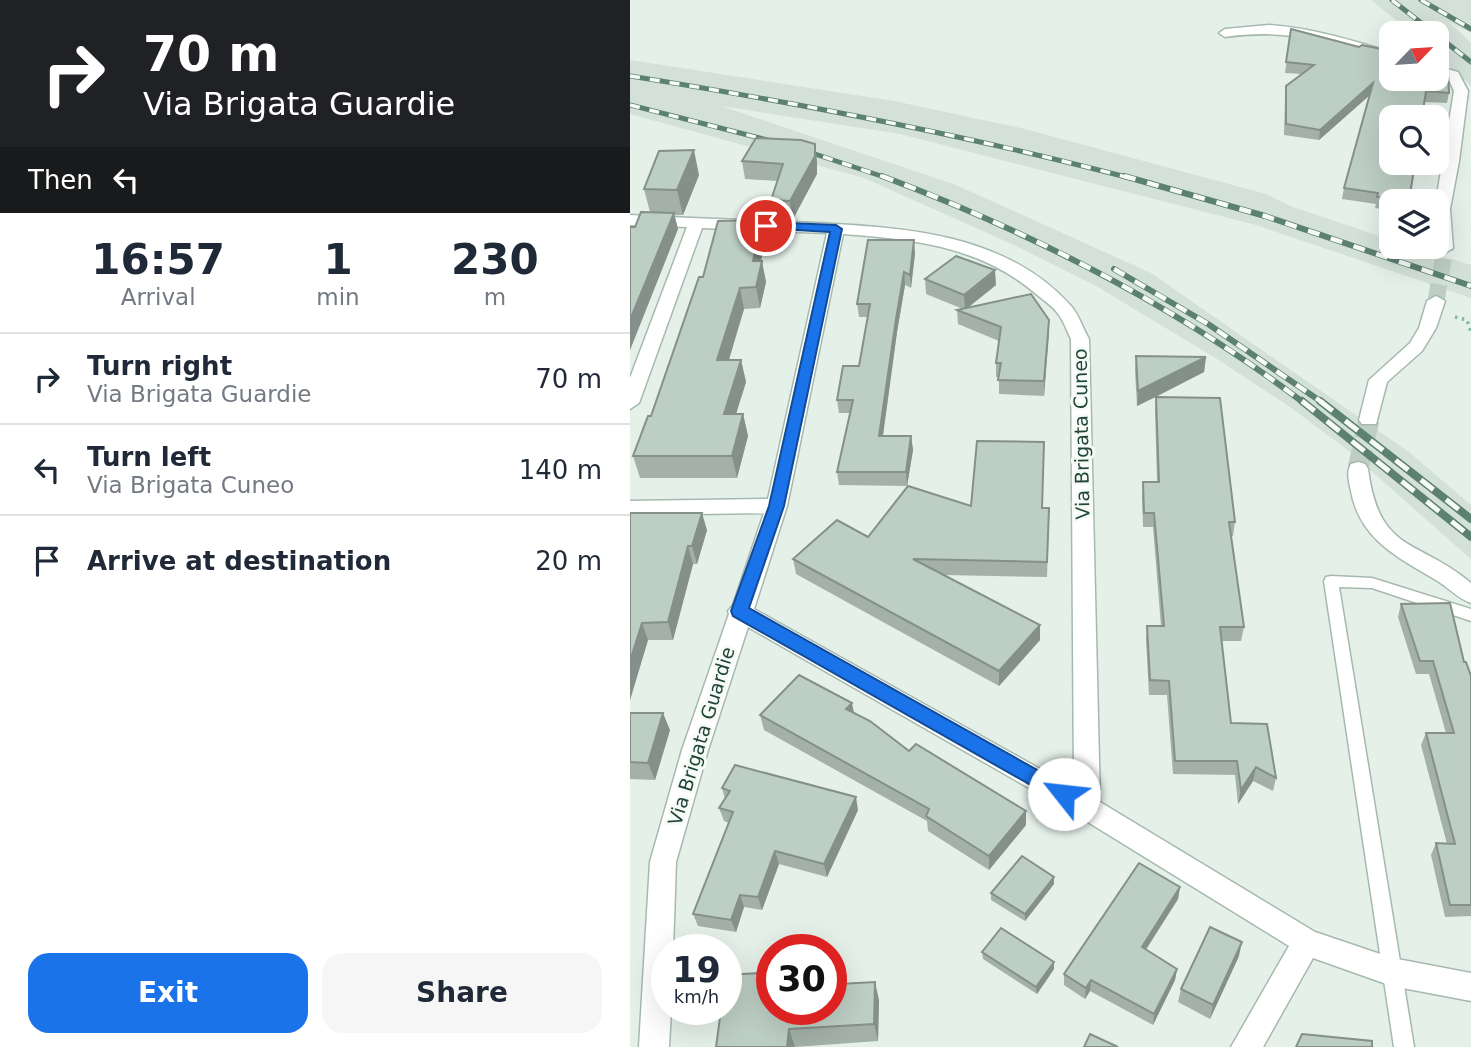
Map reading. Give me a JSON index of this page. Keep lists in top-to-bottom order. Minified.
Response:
{"streets":{"street":["Via Brigata Cuneo","Via Brigata Guardie"]},"crossings":[["Via Brigata Cuneo","Via Brigata Guardie"]],"north":"top right","page":{"turn":["70 m","Via Brigata Guardie"],"then":"Then","eta":["16:57","Arrival","1","min","230","m"],"list":[{"name":"Turn right","note":"Via Brigata Guardie","value":"70 m"},{"name":"Turn left","note":"Via Brigata Cuneo","value":"140 m"},{"name":"Arrive at destination","value":"20 m"}],"speed":"19 km/h","limit":"30","buttons":["Exit","Share"]}}
